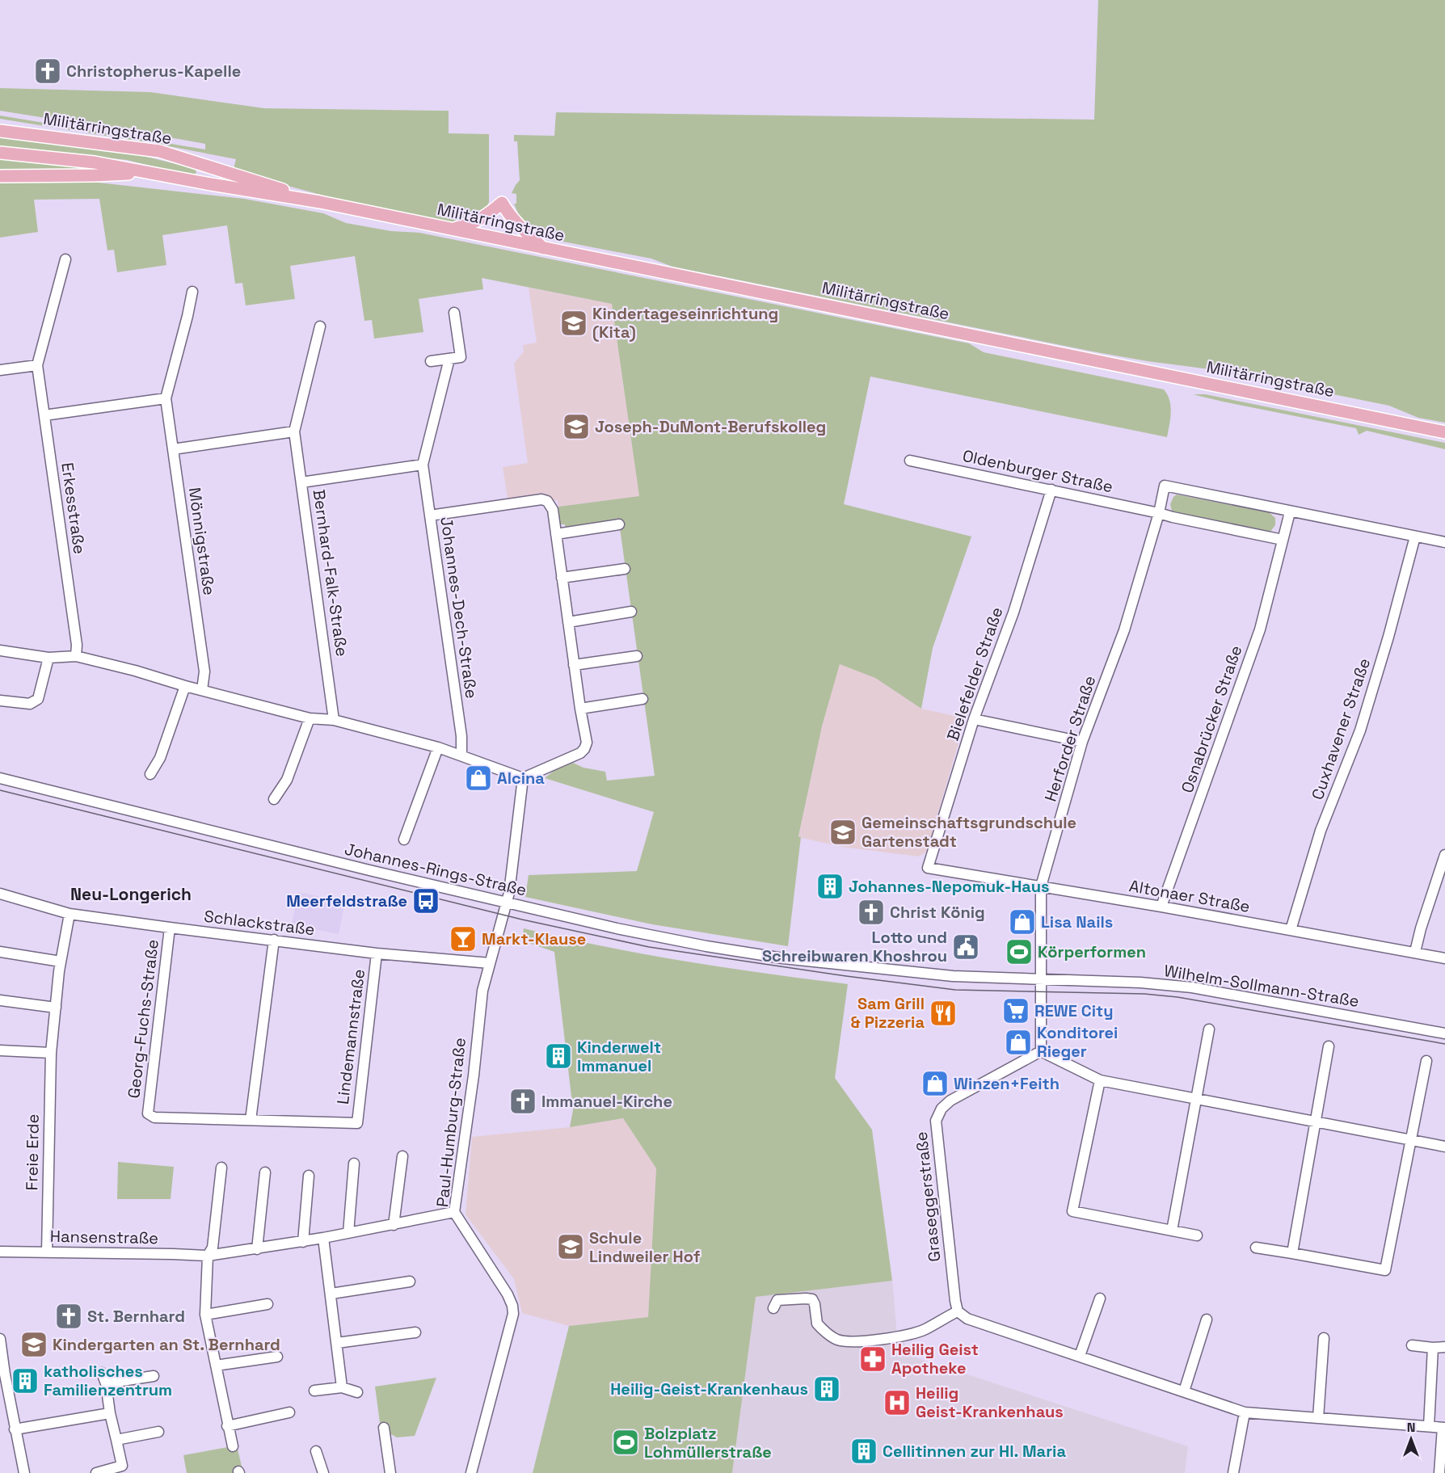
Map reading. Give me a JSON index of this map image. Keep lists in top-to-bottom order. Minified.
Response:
{"streets":{"main road":["Militärringstraße"],"street":["Oldenburger Straße","Erkesstraße","Mönnigstraße","Bernhard-Falk-Straße","Johannes-Dech-Straße","Bielefelder Straße","Osnabrücker Straße","Cuxhavener Straße","Herforder Straße","Johannes-Rings-Straße","Altonaer Straße","Schlackstraße","Wilhelm-Sollmann-Straße","Georg-Fuchs-Straße","Lindemannstraße","Paul-Humburg-Straße","Freie Erde","Graseggerstraße","Hansenstraße"]},"crossings":[["Oldenburger Straße","Bielefelder Straße"],["Oldenburger Straße","Osnabrücker Straße"],["Oldenburger Straße","Herforder Straße"],["Bielefelder Straße","Altonaer Straße"],["Osnabrücker Straße","Altonaer Straße"],["Cuxhavener Straße","Altonaer Straße"],["Herforder Straße","Altonaer Straße"],["Herforder Straße","Wilhelm-Sollmann-Straße"],["Herforder Straße","Graseggerstraße"],["Johannes-Rings-Straße","Wilhelm-Sollmann-Straße"],["Johannes-Rings-Straße","Paul-Humburg-Straße"],["Schlackstraße","Georg-Fuchs-Straße"],["Schlackstraße","Lindemannstraße"],["Schlackstraße","Paul-Humburg-Straße"],["Schlackstraße","Freie Erde"],["Georg-Fuchs-Straße","Lindemannstraße"],["Paul-Humburg-Straße","Hansenstraße"],["Freie Erde","Hansenstraße"]],"districts":["Neu-Longerich"],"places":{"church":["Christopherus-Kapelle","Christ König","Immanuel-Kirche","St. Bernhard"],"school or university":["Kindertageseinrichtung (Kita)","Joseph-DuMont-Berufskolleg","Gemeinschaftsgrundschule Gartenstadt","Schule Lindweiler Hof","Kindergarten an St. Bernhard"],"shop":["Alcina","Lisa Nails","Konditorei Rieger","Winzen+Feith"],"building":["Johannes-Nepomuk-Haus","Kinderwelt Immanuel","katholisches Familienzentrum","Heilig-Geist-Krankenhaus","Cellitinnen zur Hl. Maria"],"bus stop":["Meerfeldstraße"],"bar":["Markt-Klause"],"public building":["Lotto und Schreibwaren Khoshrou"],"sports":["Körperformen","Bolzplatz Lohmüllerstraße"],"supermarket":["REWE City"],"restaurant":["Sam Grill & Pizzeria"],"pharmacy":["Heilig Geist Apotheke"],"hospital":["Heilig Geist-Krankenhaus"]},"north":"top"}
